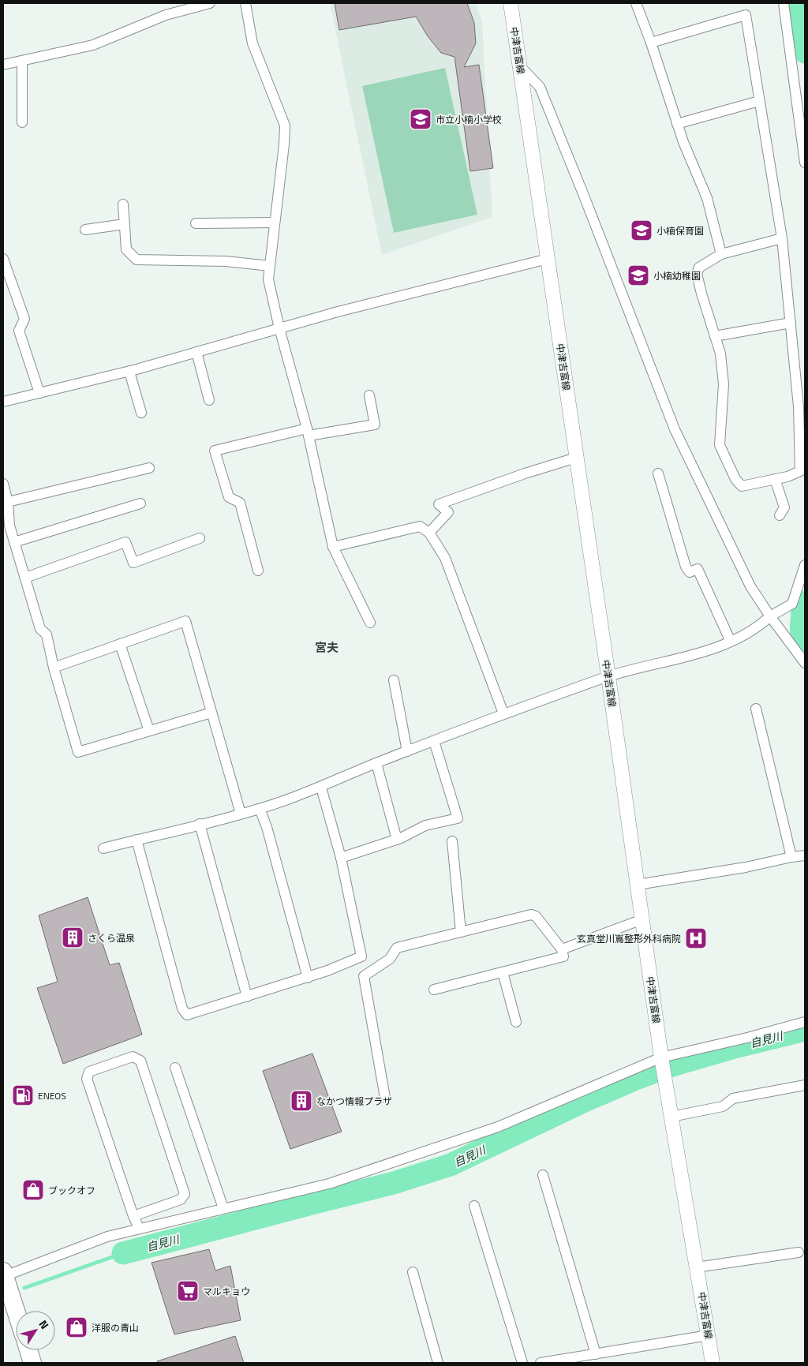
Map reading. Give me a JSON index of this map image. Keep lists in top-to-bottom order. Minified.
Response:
{"streets":{"main road":["中津吉富線"]},"districts":["宮夫"],"water":["自見川"],"places":{"school or university":["市立小楠小学校","小楠保育園","小楠幼稚園"],"building":["さくら温泉","なかつ情報プラザ"],"hospital":["玄真堂川嶌整形外科病院"],"fuel station":["ENEOS"],"shop":["ブックオフ","洋服の青山"],"supermarket":["マルキョウ"]},"north":"top right"}
